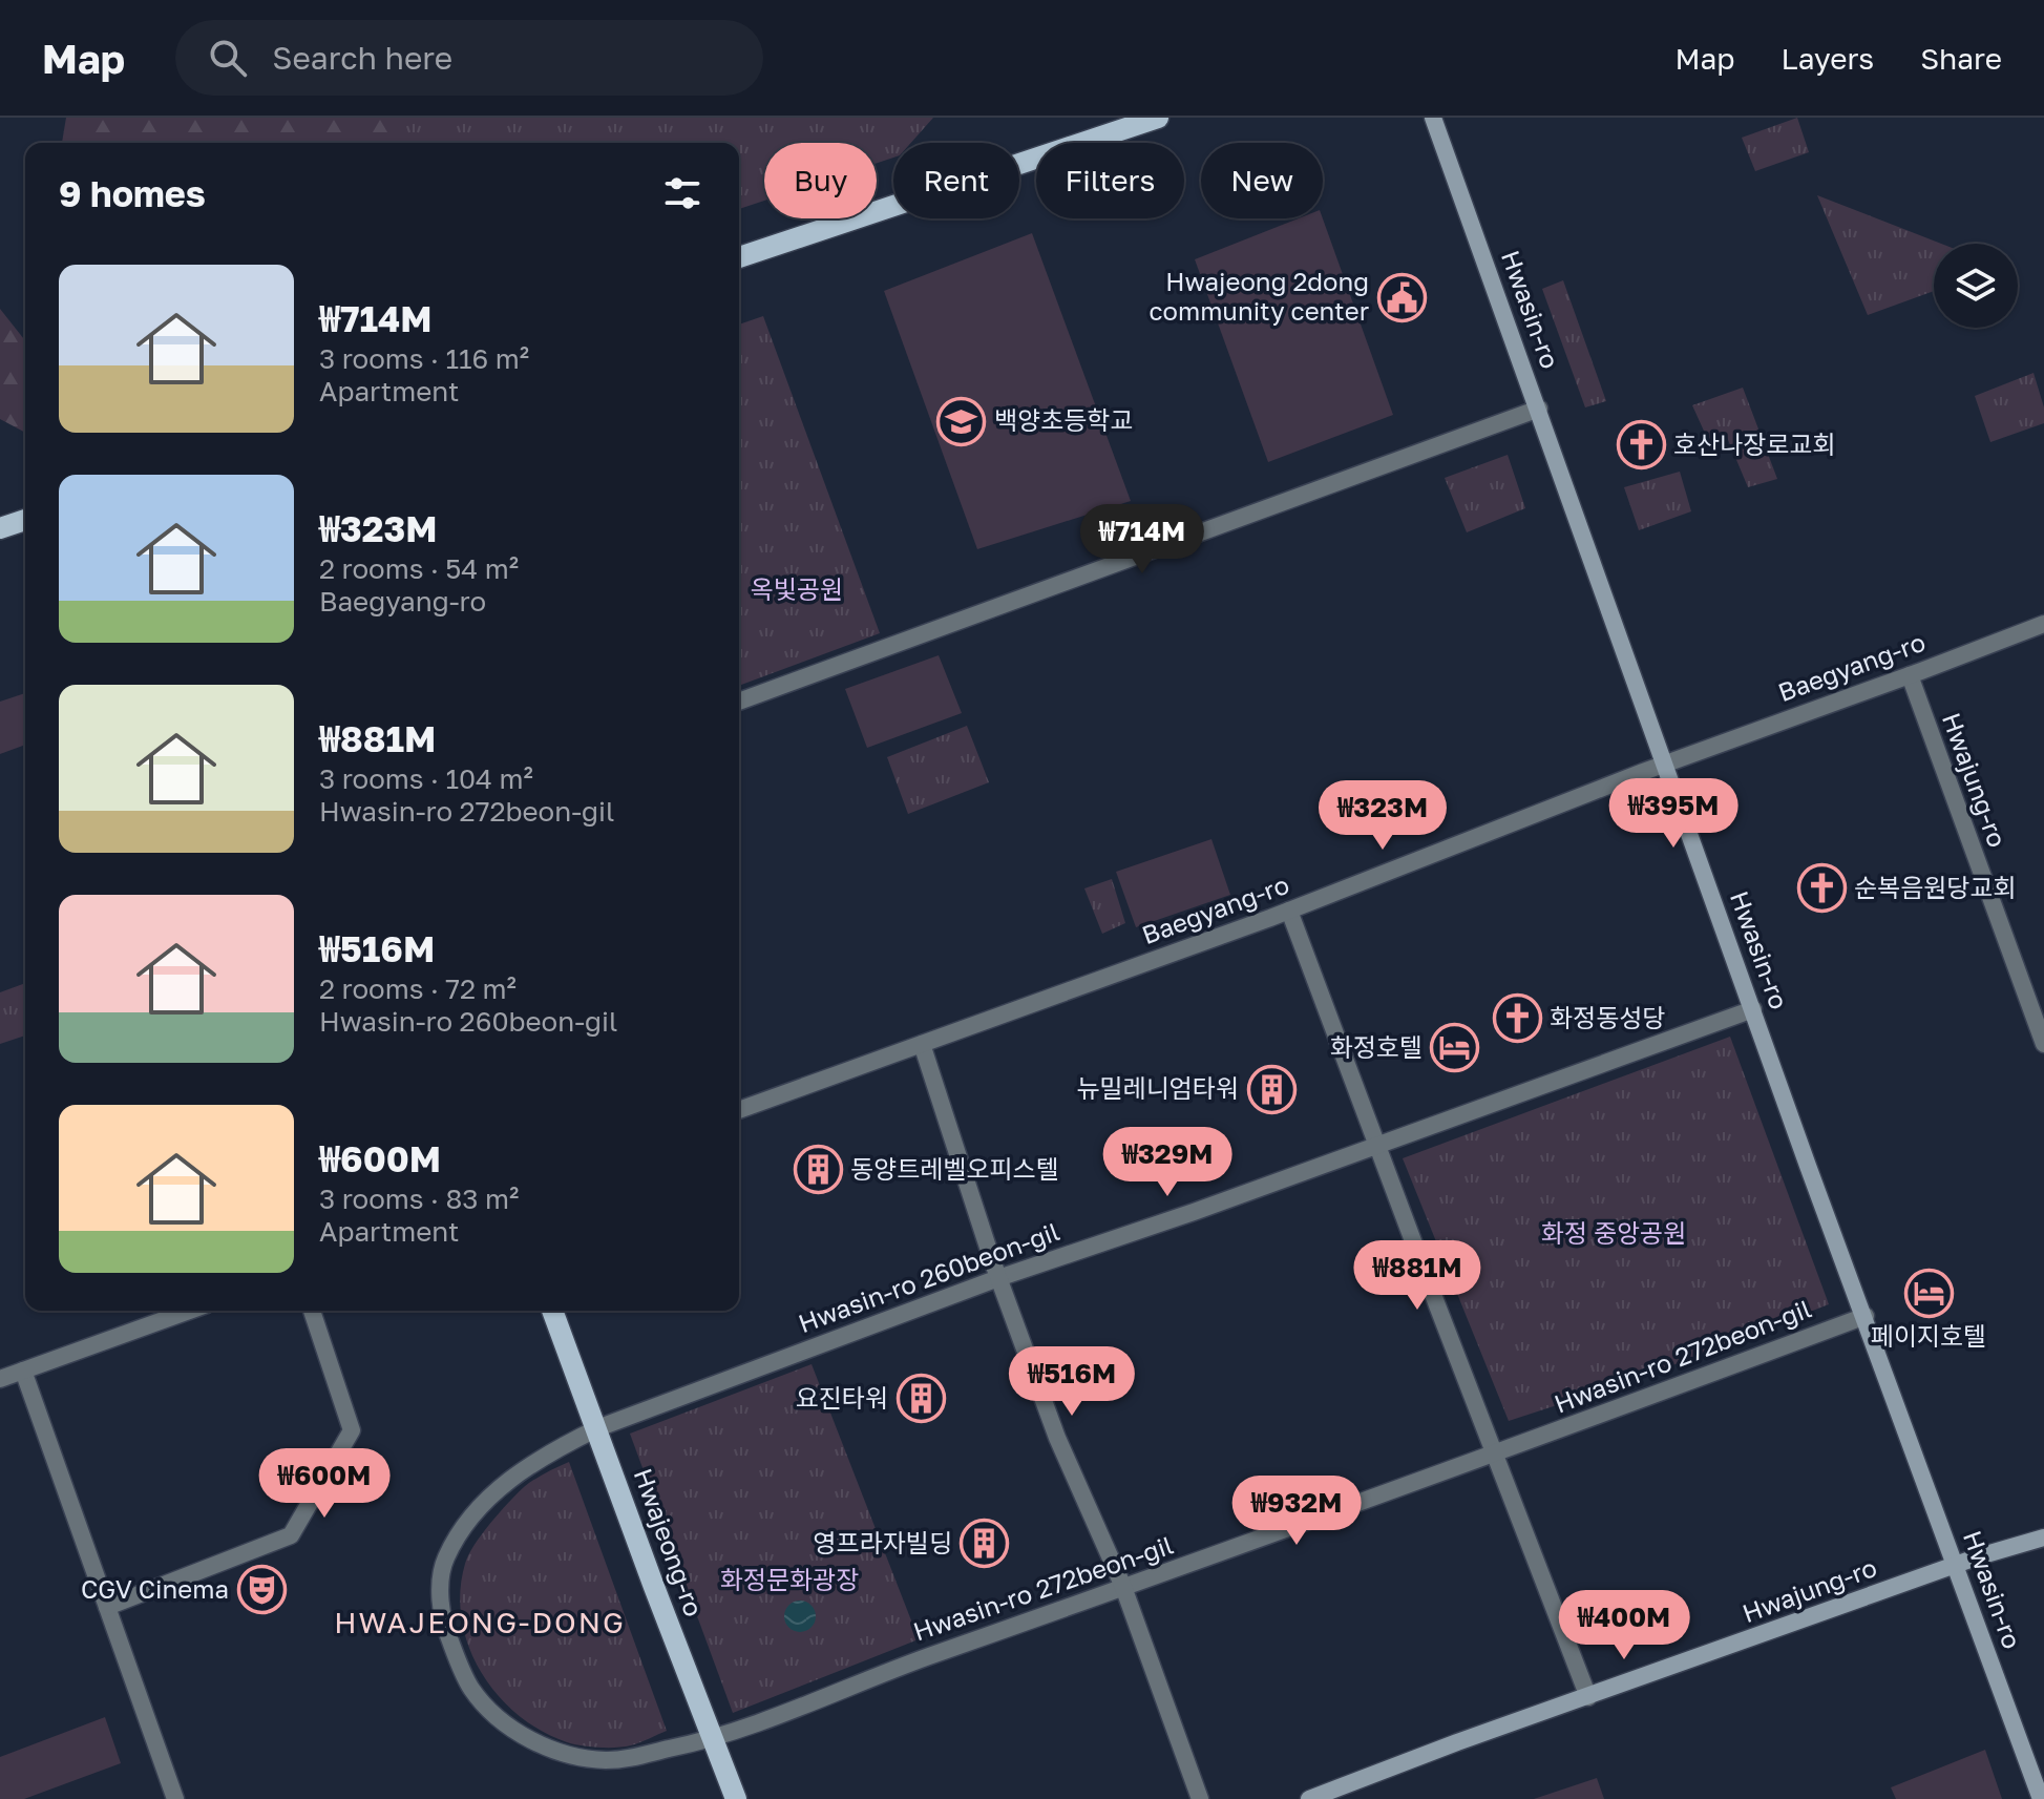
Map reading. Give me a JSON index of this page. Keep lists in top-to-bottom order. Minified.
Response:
{"streets":{"main road":["Hwasin-ro","Hwajung-ro","Hwajeong-ro"],"street":["Baegyang-ro","Hwasin-ro 260beon-gil","Hwasin-ro 272beon-gil"]},"crossings":[["Hwasin-ro","Baegyang-ro"],["Hwasin-ro","Hwajung-ro"],["Hwasin-ro","Hwasin-ro 260beon-gil"],["Hwasin-ro","Hwasin-ro 272beon-gil"],["Baegyang-ro","Hwajung-ro"],["Hwasin-ro 260beon-gil","Hwasin-ro 272beon-gil"],["Hwasin-ro 260beon-gil","Hwajeong-ro"],["Hwasin-ro 272beon-gil","Hwajeong-ro"]],"districts":["HWAJEONG-DONG"],"parks":["옥빛공원","화정 중앙공원","화정문화광장"],"places":{"public building":["Hwajeong 2dong community center"],"school or university":["백양초등학교"],"church":["호산나장로교회","순복음원당교회","화정동성당"],"hotel":["화정호텔","페이지호텔"],"building":["뉴밀레니엄타워","동양트레벨오피스텔","요진타워","영프라자빌딩"],"theatre":["CGV Cinema"]},"page":{"header":"Map","search":"Search here","nav":["Map","Layers","Share"],"chip":["Buy","Rent","Filters","New"],"heading":"9 homes","list":[{"name":"₩714M","note":"3 rooms · 116 m² · Apartment"},{"name":"₩323M","note":"2 rooms · 54 m² · Baegyang-ro"},{"name":"₩881M","note":"3 rooms · 104 m² · Hwasin-ro 272beon-gil"},{"name":"₩516M","note":"2 rooms · 72 m² · Hwasin-ro 260beon-gil"},{"name":"₩600M","note":"3 rooms · 83 m² · Apartment"}],"price":["₩714M","₩395M","₩323M","₩329M","₩881M","₩516M","₩600M","₩932M","₩400M"]}}
